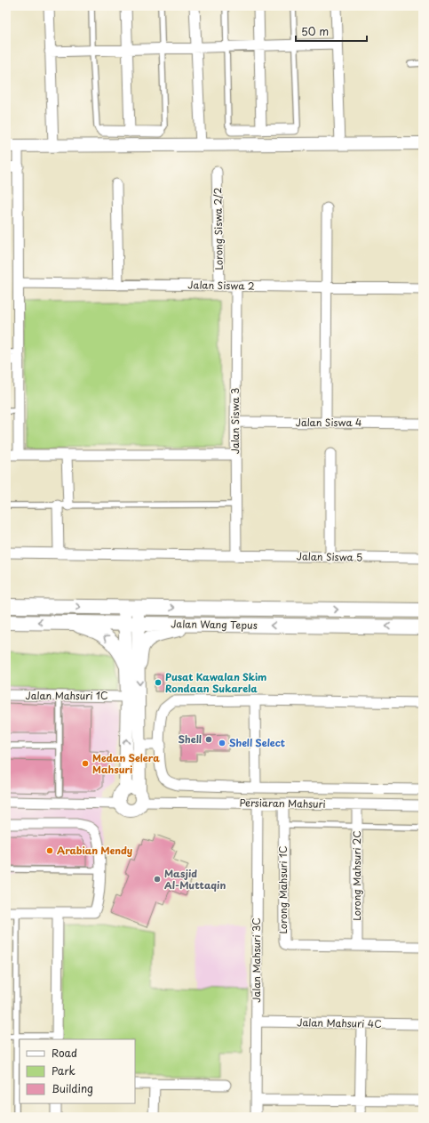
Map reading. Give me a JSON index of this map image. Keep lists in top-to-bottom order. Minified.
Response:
{"streets":{"main road":["Jalan Wang Tepus"],"street":["Lorong Siswa 2/2","Jalan Siswa 2","Jalan Siswa 3","Jalan Siswa 4","Jalan Siswa 5","Jalan Mahsuri 1C","Persiaran Mahsuri","Lorong Mahsuri 2C","Lorong Mahsuri 1C","Jalan Mahsuri 3C","Jalan Mahsuri 4C"]},"crossings":[["Lorong Siswa 2/2","Jalan Siswa 2"],["Jalan Siswa 2","Jalan Siswa 3"],["Jalan Siswa 3","Jalan Siswa 4"],["Jalan Siswa 3","Jalan Siswa 5"],["Persiaran Mahsuri","Lorong Mahsuri 2C"],["Persiaran Mahsuri","Lorong Mahsuri 1C"],["Persiaran Mahsuri","Jalan Mahsuri 3C"],["Lorong Mahsuri 2C","Lorong Mahsuri 1C"],["Jalan Mahsuri 3C","Jalan Mahsuri 4C"]],"places":["Pusat Kawalan Skim Rondaan Sukarela","Shell","Shell Select","Medan Selera Mahsuri","Arabian Mendy","Masjid Al-Muttaqin"],"legend":["Road","Park","Building"],"scale_bar":"50 m"}
